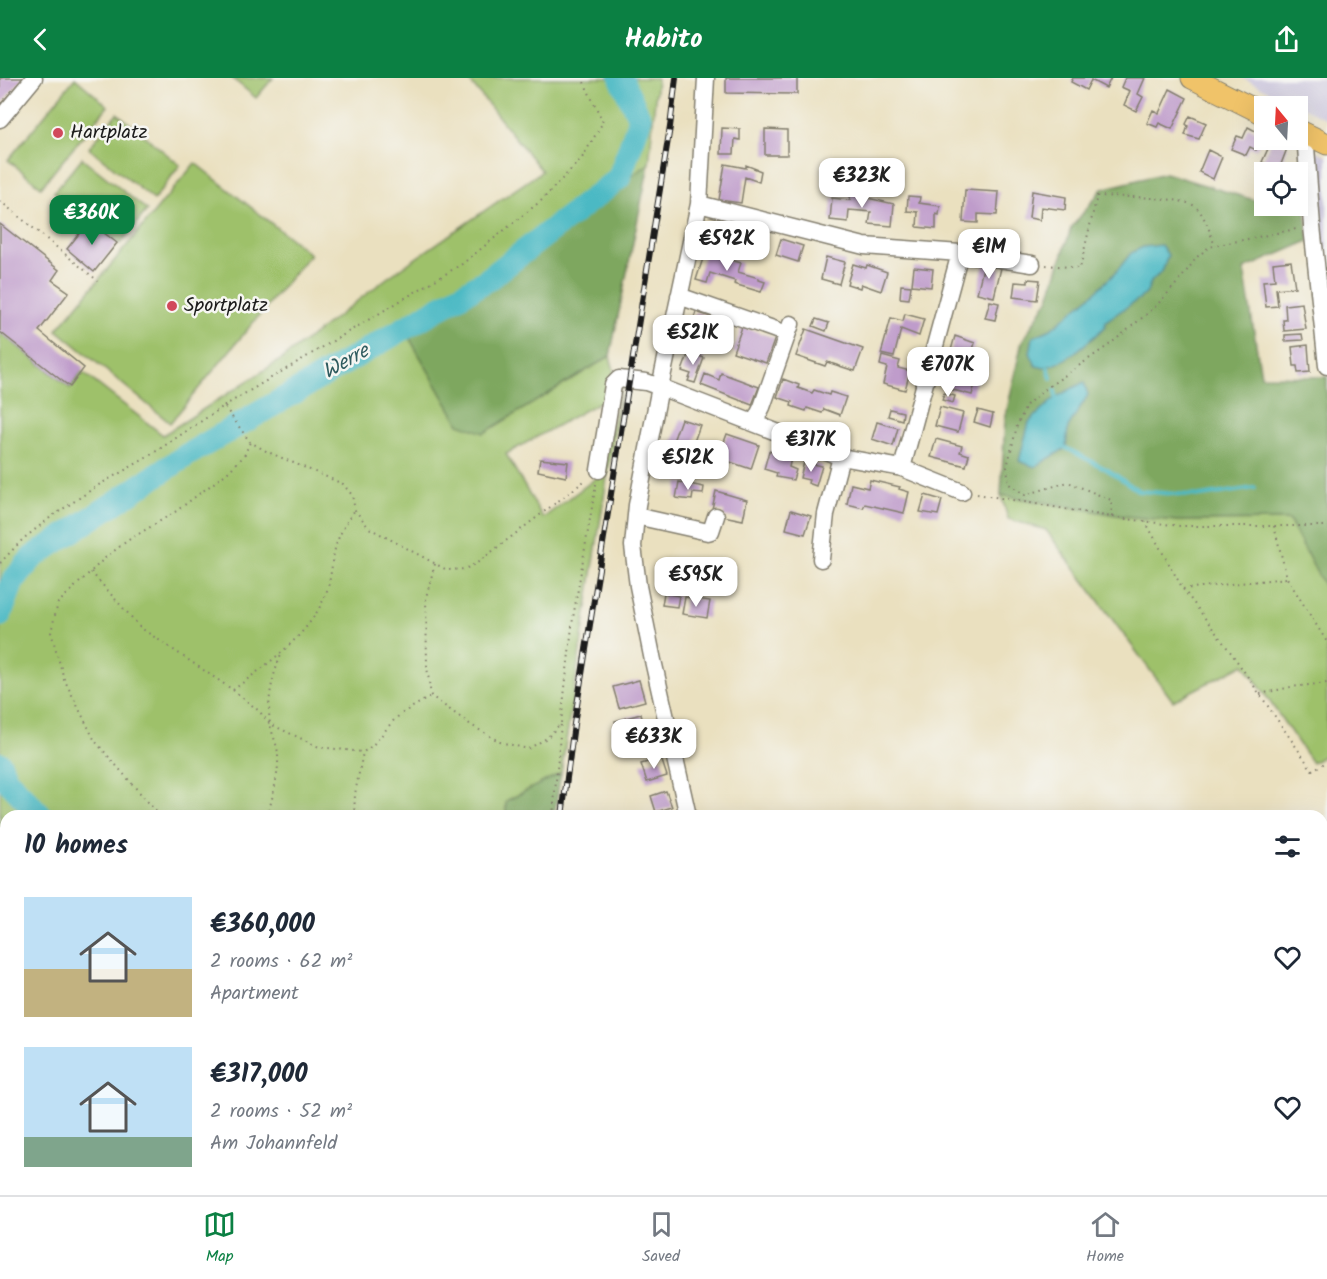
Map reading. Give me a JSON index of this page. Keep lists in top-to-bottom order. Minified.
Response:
{"water":["Werre"],"places":["Hartplatz","Sportplatz"],"north":"top","page":{"header":"Habito","price":["€323K","€360K","€592K","€1M","€521K","€707K","€317K","€512K","€595K","€633K"],"heading":"10 homes","list":[{"name":"€360,000","note":"2 rooms · 62 m² · Apartment"},{"name":"€317,000","note":"2 rooms · 52 m² · Am Johannfeld"}],"tabs":["Map","Saved","Home"]}}
